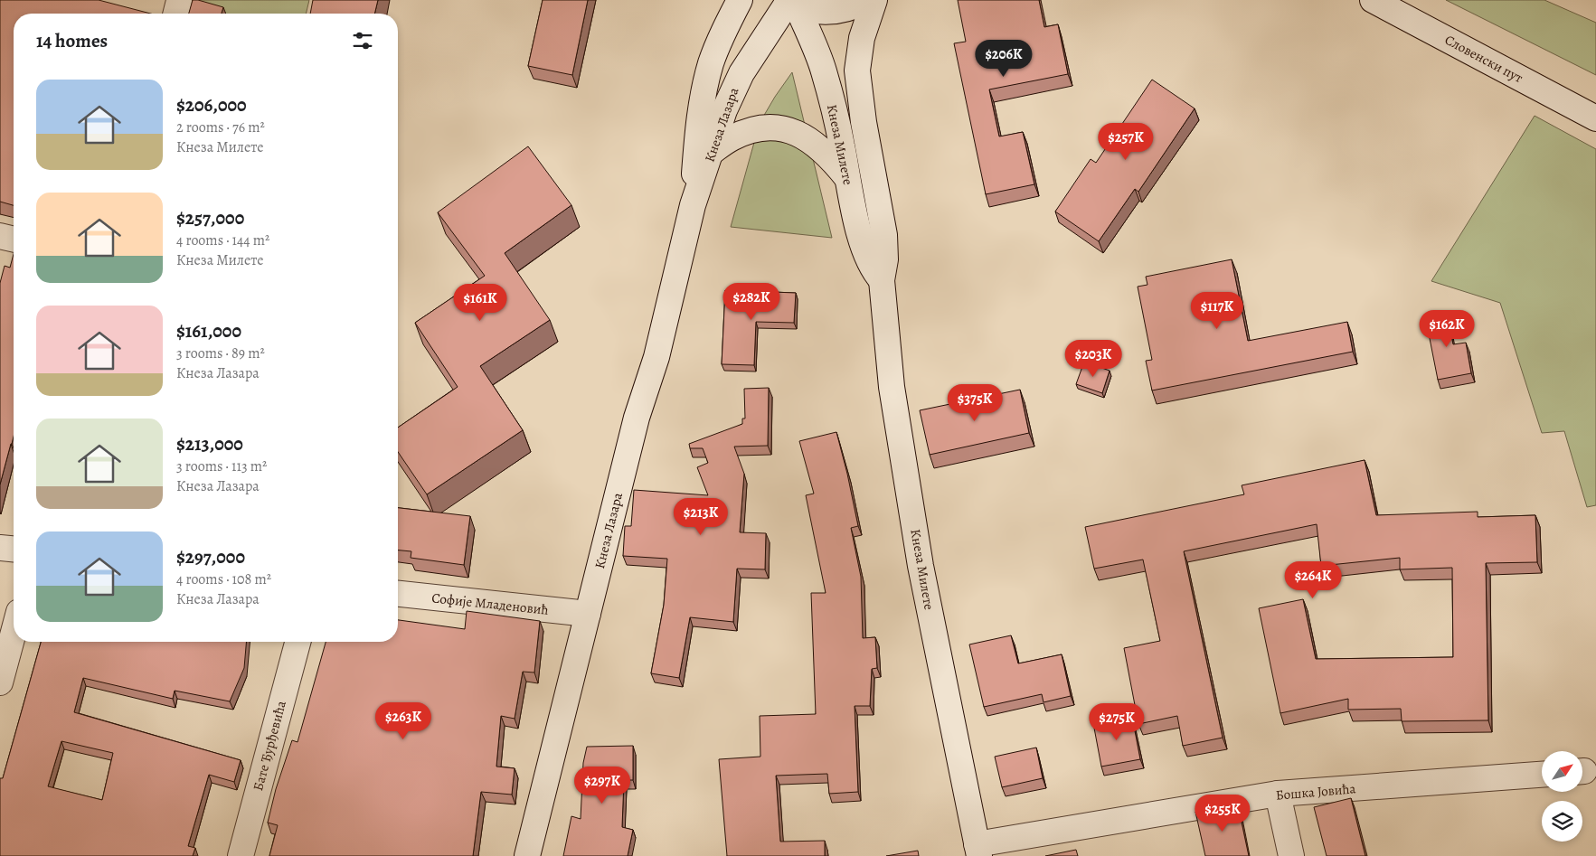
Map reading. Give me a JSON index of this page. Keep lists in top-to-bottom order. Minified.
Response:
{"streets":{"street":["Словенски пут","Кнеза Лазара","Кнеза Милете","Софије Младеновић","Бате Ђурђевића","Бошка Јовића"]},"crossings":[["Кнеза Лазара","Кнеза Милете"],["Кнеза Лазара","Софије Младеновић"],["Кнеза Милете","Бошка Јовића"]],"north":"top right","page":{"heading":"14 homes","price":["$206K","$257K","$282K","$161K","$117K","$162K","$203K","$375K","$213K","$264K","$263K","$275K","$297K","$255K"],"list":[{"name":"$206,000","note":"2 rooms · 76 m² · Кнеза Милете"},{"name":"$257,000","note":"4 rooms · 144 m² · Кнеза Милете"},{"name":"$161,000","note":"3 rooms · 89 m² · Кнеза Лазара"},{"name":"$213,000","note":"3 rooms · 113 m² · Кнеза Лазара"},{"name":"$297,000","note":"4 rooms · 108 m² · Кнеза Лазара"}]}}
